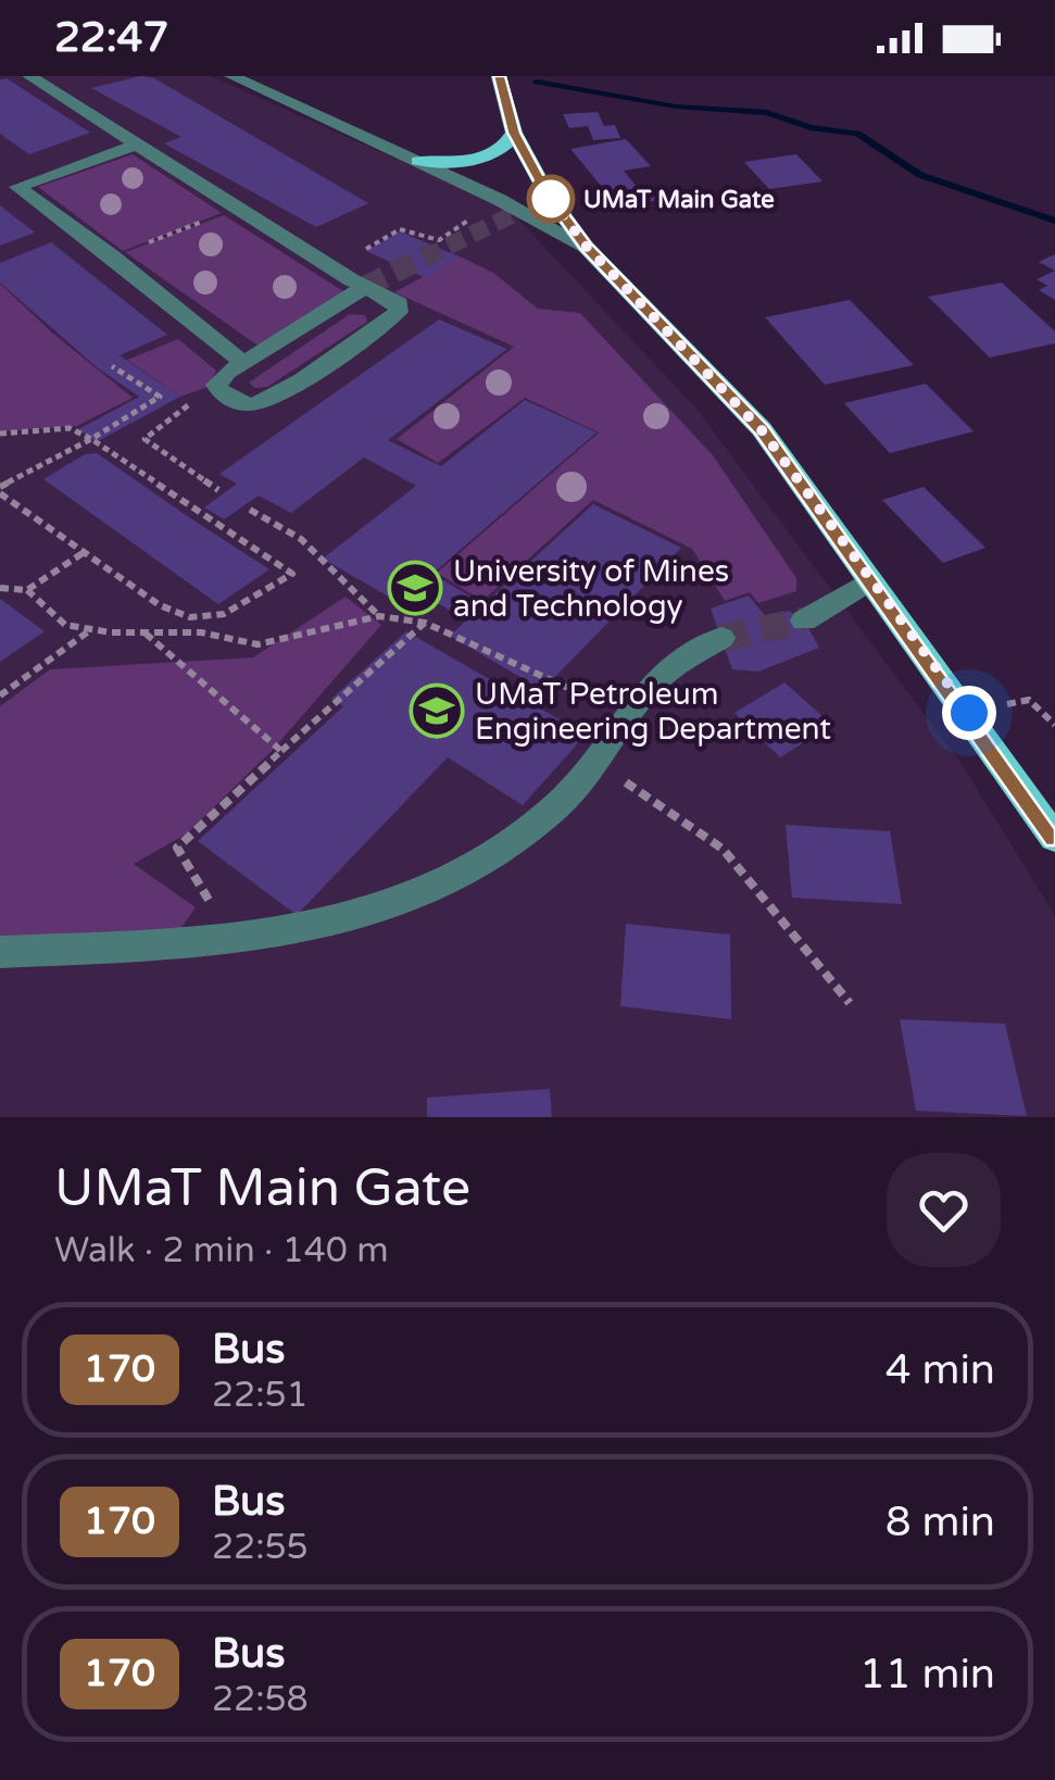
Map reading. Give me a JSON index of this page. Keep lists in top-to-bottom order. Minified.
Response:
{"places":{"other":["UMaT Main Gate"],"school or university":["University of Mines and Technology","UMaT Petroleum Engineering Department"]},"lines":["bus line 170"],"page":{"status":"22:47","heading":["UMaT Main Gate","Walk · 2 min · 140 m"],"list":[{"mark":"170","name":"Bus","note":"22:51","value":"4 min"},{"mark":"170","name":"Bus","note":"22:55","value":"8 min"},{"mark":"170","name":"Bus","note":"22:58","value":"11 min"}]}}
